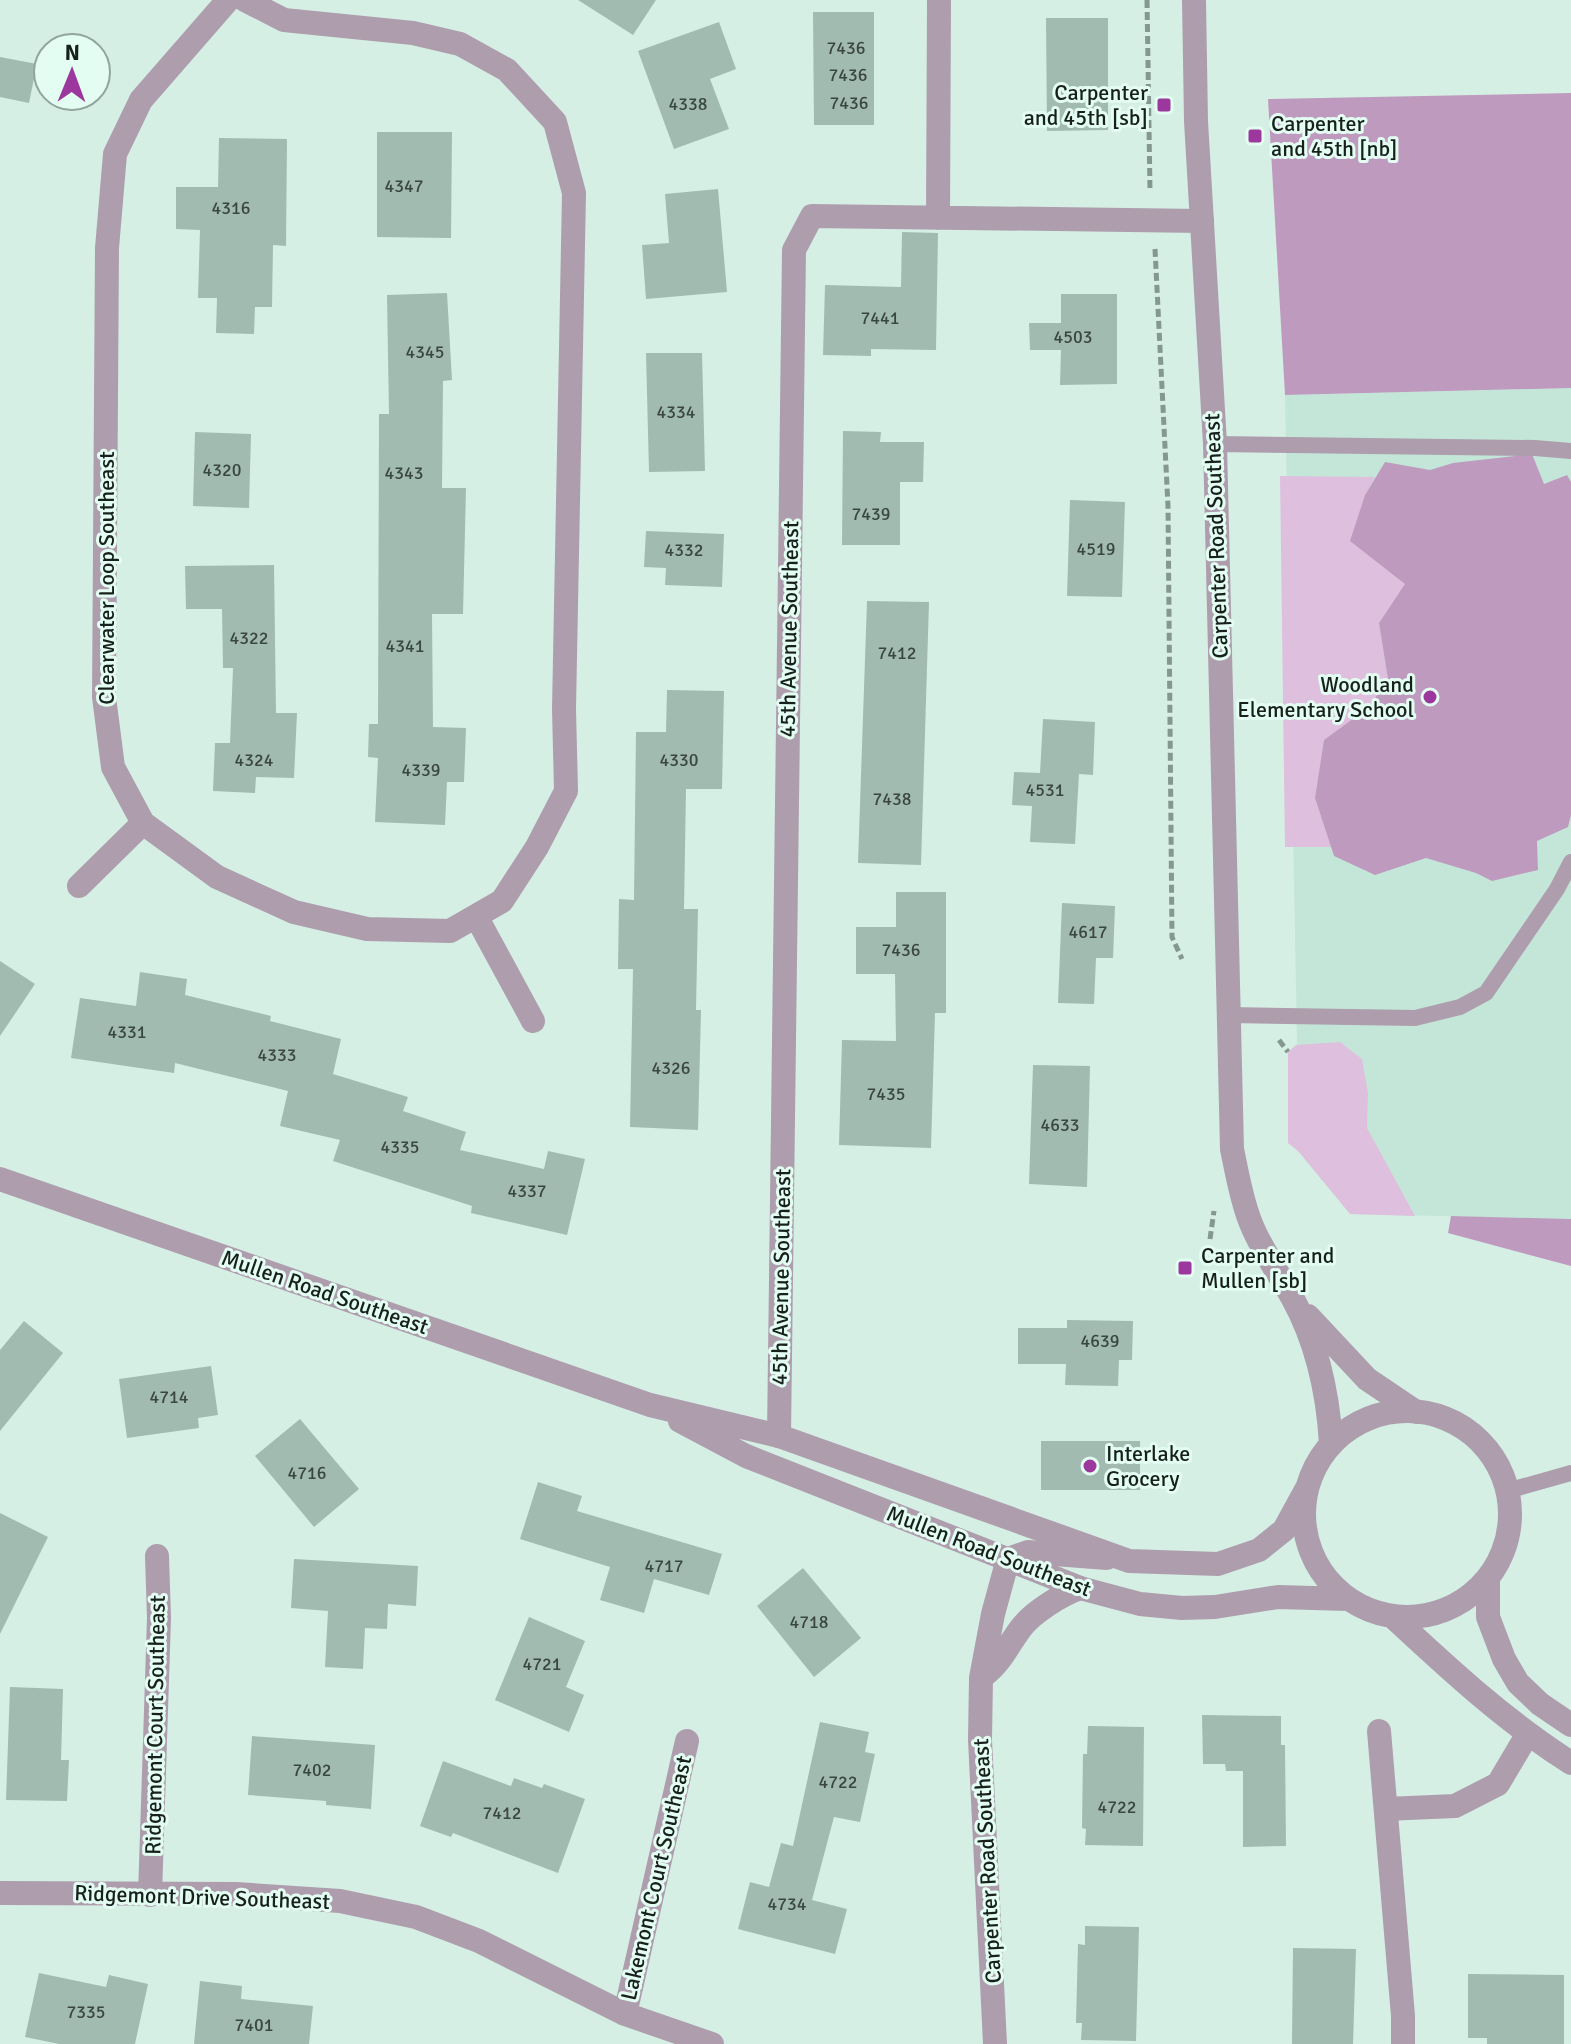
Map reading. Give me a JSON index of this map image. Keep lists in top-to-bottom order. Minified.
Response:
{"streets":{"street":["Carpenter Road Southeast","Clearwater Loop Southeast","45th Avenue Southeast","Mullen Road Southeast","Ridgemont Court Southeast","Lakemont Court Southeast","Ridgemont Drive Southeast"]},"crossings":[["Carpenter Road Southeast","45th Avenue Southeast"],["Carpenter Road Southeast","Mullen Road Southeast"],["45th Avenue Southeast","Mullen Road Southeast"],["Ridgemont Court Southeast","Ridgemont Drive Southeast"],["Lakemont Court Southeast","Ridgemont Drive Southeast"]],"places":{"transit":["Carpenter and 45th [sb]","Carpenter and 45th [nb]","Carpenter and Mullen [sb]"],"other":["Woodland Elementary School","Interlake Grocery"]},"house_numbers":["7436","7436","7436","4338","4347","4316","7441","4503","4345","4334","4320","4343","7439","4519","4332","4322","4341","7412","4324","4330","4339","4531","7438","4617","7436","4331","4333","4326","7435","4633","4335","4337","4639","4714","4716","4717","4718","4721","7402","4722","4722","7412","4734","7335","7401"],"north":"top"}
